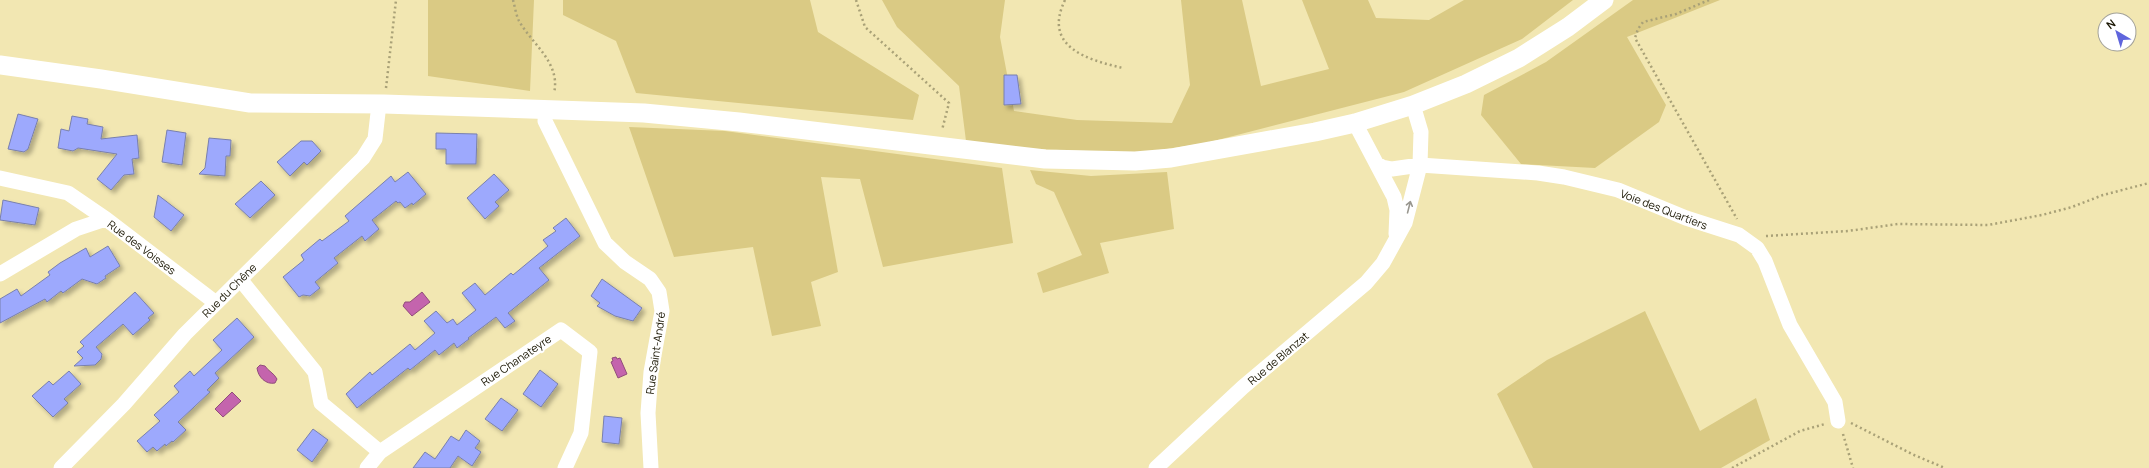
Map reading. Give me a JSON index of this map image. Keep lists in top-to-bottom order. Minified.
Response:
{"streets":{"street":["Voie des Quartiers","Rue des Voisses","Rue du Chêne","Rue Saint-André","Rue de Blanzat","Rue Chanateyre"]},"crossings":[["Voie des Quartiers","Rue de Blanzat"],["Rue des Voisses","Rue du Chêne"]],"north":"top left"}
